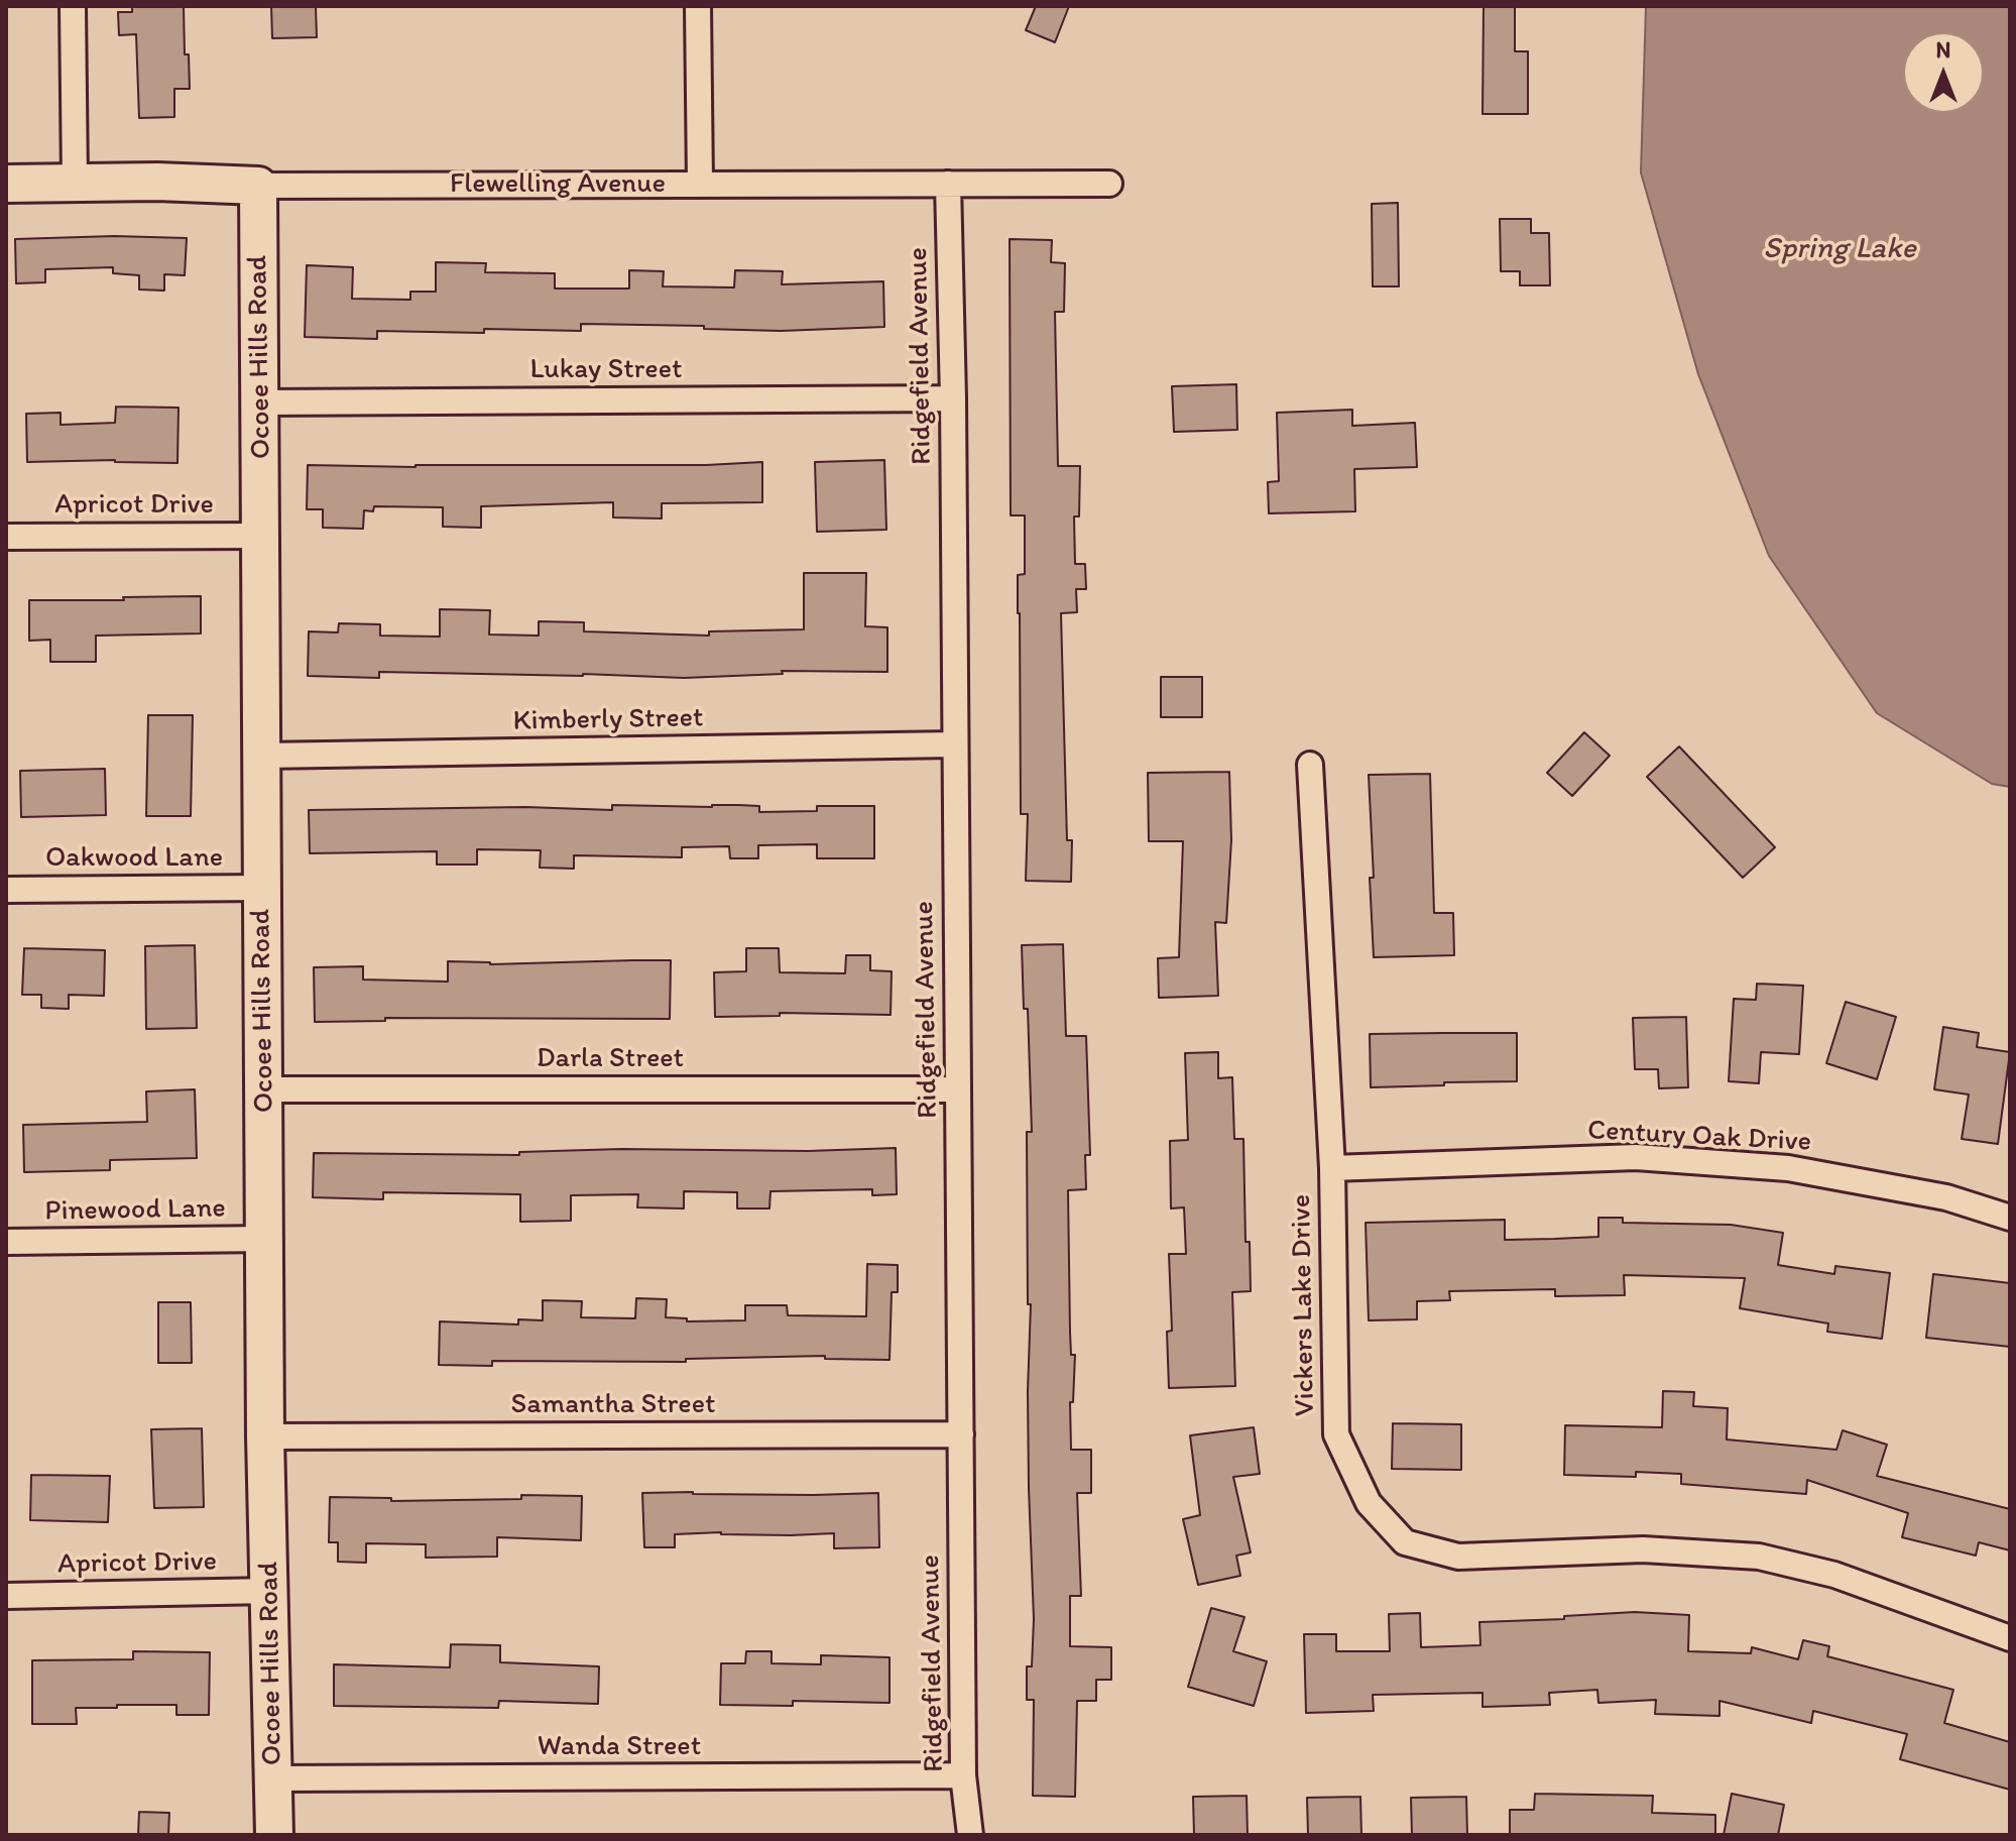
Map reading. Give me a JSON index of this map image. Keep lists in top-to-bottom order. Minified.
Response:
{"streets":{"street":["Flewelling Avenue","Ridgefield Avenue","Ocoee Hills Road","Lukay Street","Apricot Drive","Kimberly Street","Oakwood Lane","Darla Street","Century Oak Drive","Pinewood Lane","Vickers Lake Drive","Samantha Street","Wanda Street"]},"crossings":[["Flewelling Avenue","Ridgefield Avenue"],["Flewelling Avenue","Ocoee Hills Road"],["Ridgefield Avenue","Lukay Street"],["Ridgefield Avenue","Kimberly Street"],["Ridgefield Avenue","Darla Street"],["Ridgefield Avenue","Samantha Street"],["Ridgefield Avenue","Wanda Street"],["Ocoee Hills Road","Lukay Street"],["Ocoee Hills Road","Apricot Drive"],["Ocoee Hills Road","Kimberly Street"],["Ocoee Hills Road","Oakwood Lane"],["Ocoee Hills Road","Darla Street"],["Ocoee Hills Road","Pinewood Lane"],["Ocoee Hills Road","Samantha Street"],["Ocoee Hills Road","Wanda Street"],["Century Oak Drive","Vickers Lake Drive"]],"water":["Spring Lake"],"north":"top"}
